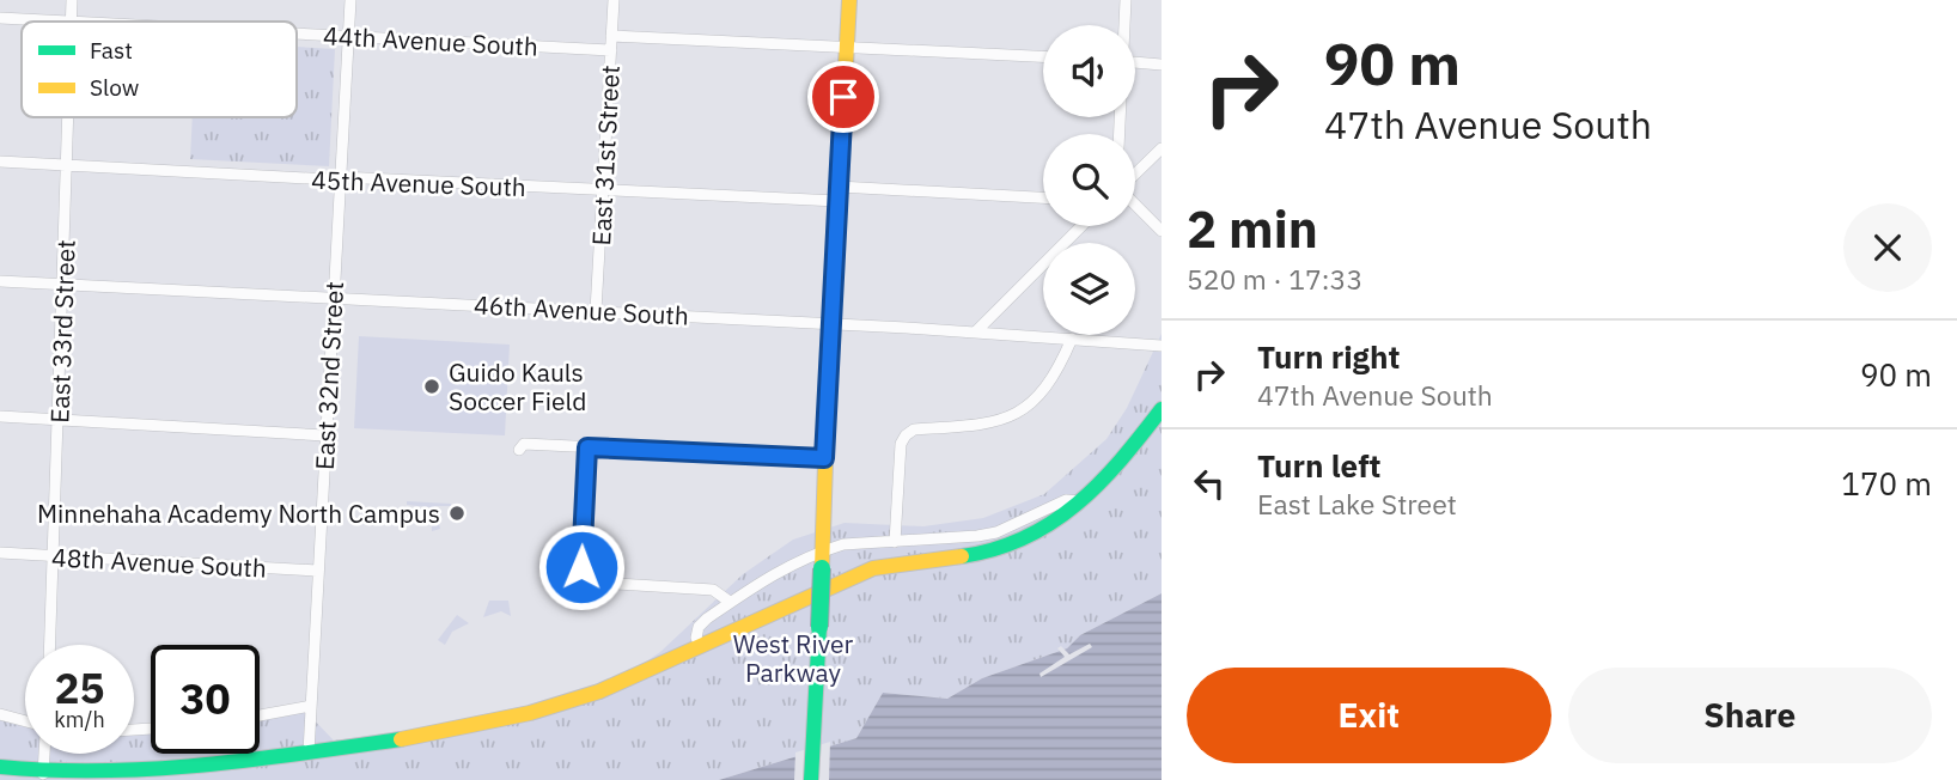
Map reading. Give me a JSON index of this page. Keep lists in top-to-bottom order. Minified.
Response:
{"streets":{"street":["44th Avenue South","East 31st Street","45th Avenue South","46th Avenue South","East 33rd Street","East 32nd Street","48th Avenue South"]},"crossings":[["44th Avenue South","East 31st Street"],["44th Avenue South","East 33rd Street"],["44th Avenue South","East 32nd Street"],["East 31st Street","45th Avenue South"],["East 31st Street","46th Avenue South"],["45th Avenue South","East 33rd Street"],["45th Avenue South","East 32nd Street"],["46th Avenue South","East 33rd Street"],["46th Avenue South","East 32nd Street"],["East 33rd Street","48th Avenue South"],["East 32nd Street","48th Avenue South"]],"parks":["West River Parkway"],"places":["Guido Kauls Soccer Field","Minnehaha Academy North Campus"],"legend":["Fast","Slow"],"page":{"turn":["90 m","47th Avenue South"],"heading":["2 min","520 m · 17:33"],"list":[{"name":"Turn right","note":"47th Avenue South","value":"90 m"},{"name":"Turn left","note":"East Lake Street","value":"170 m"}],"speed":"25 km/h","limit":"30","buttons":["Exit","Share"]}}
